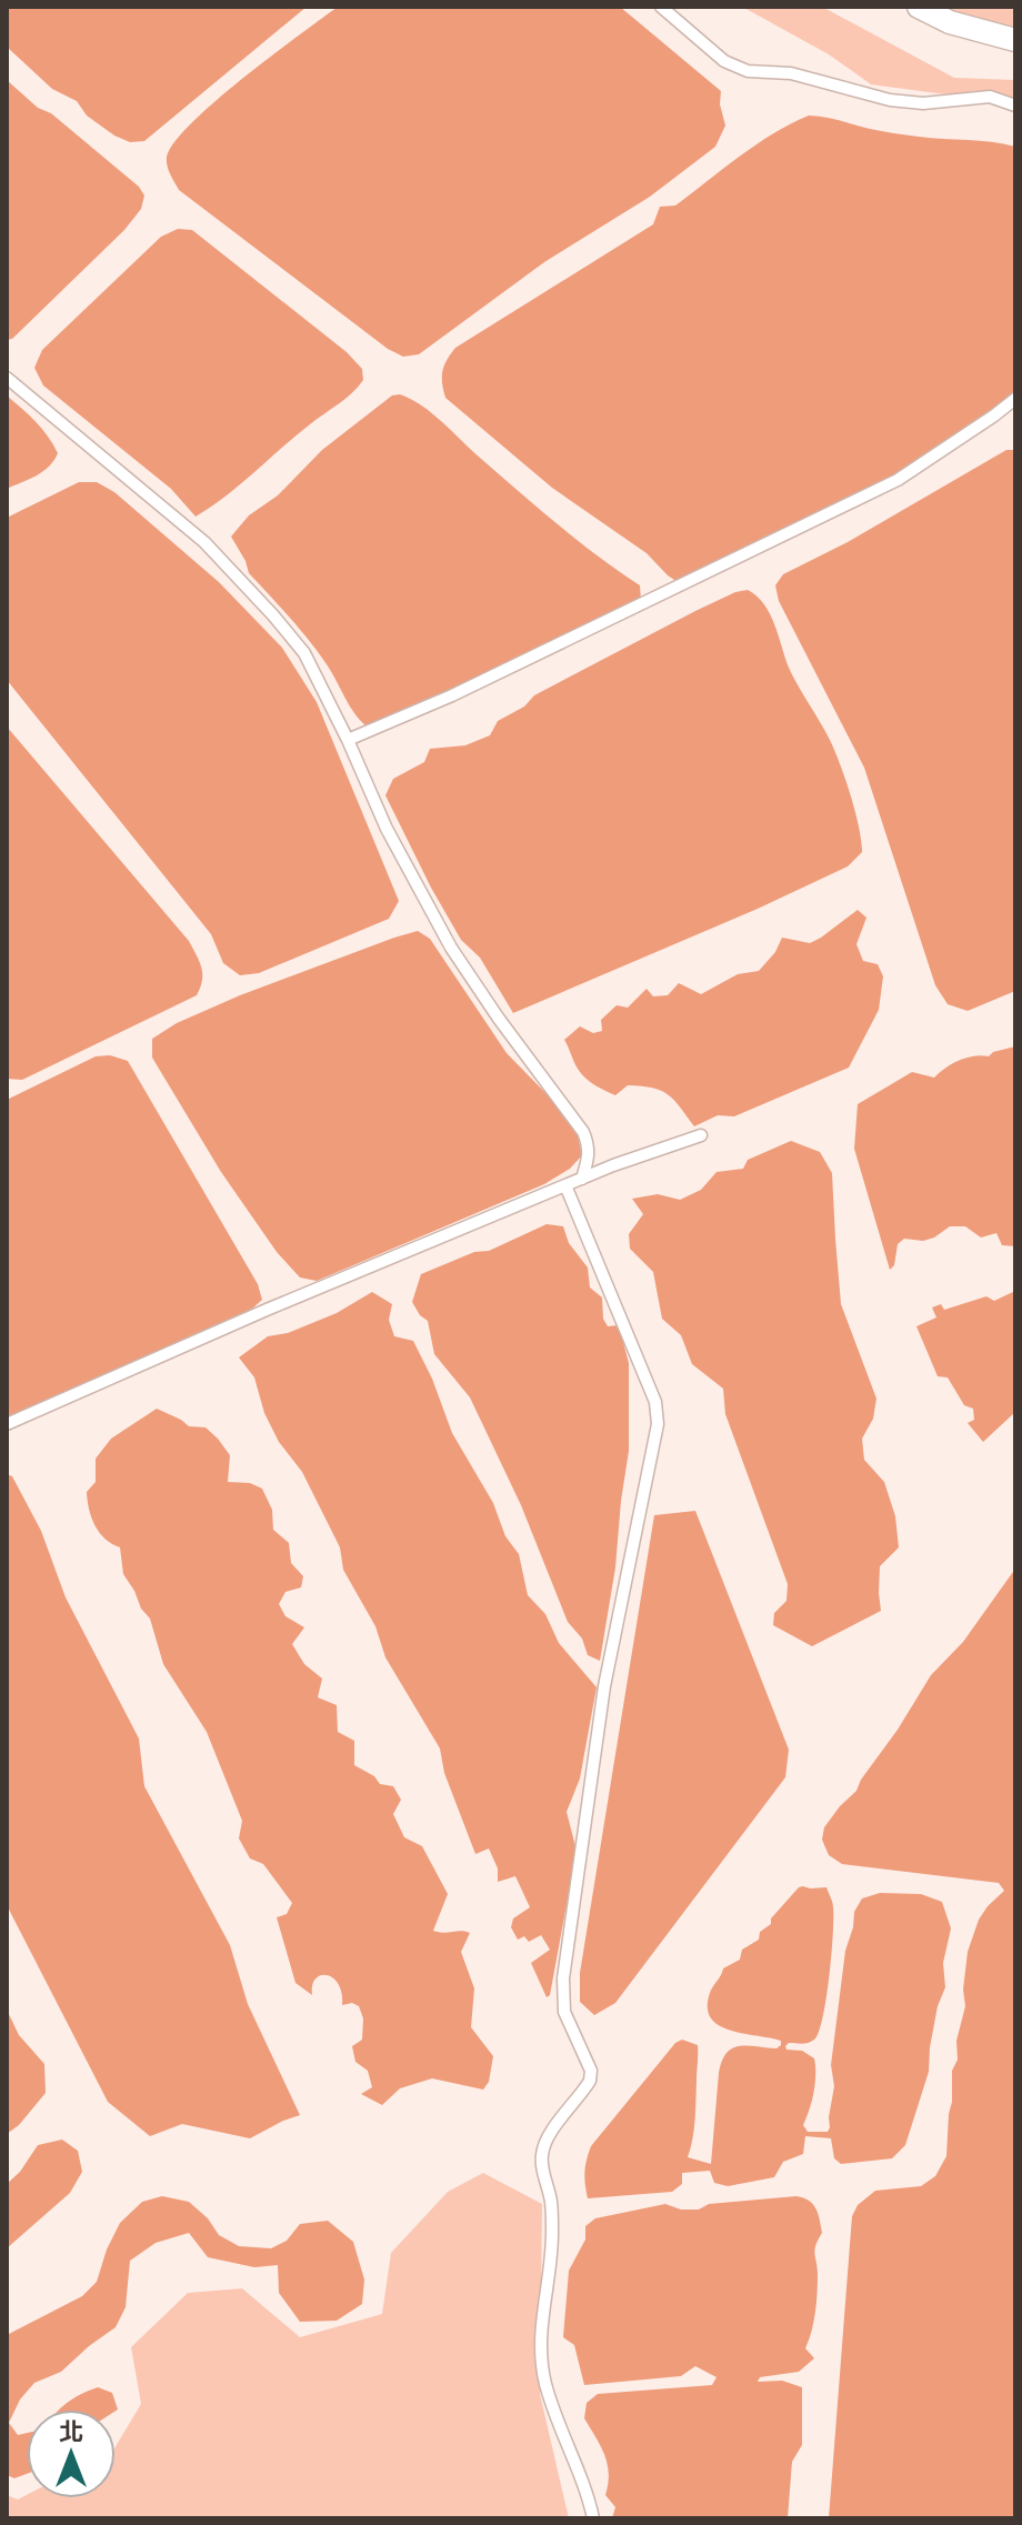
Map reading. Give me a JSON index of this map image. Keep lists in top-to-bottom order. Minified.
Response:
{"north":"top"}
